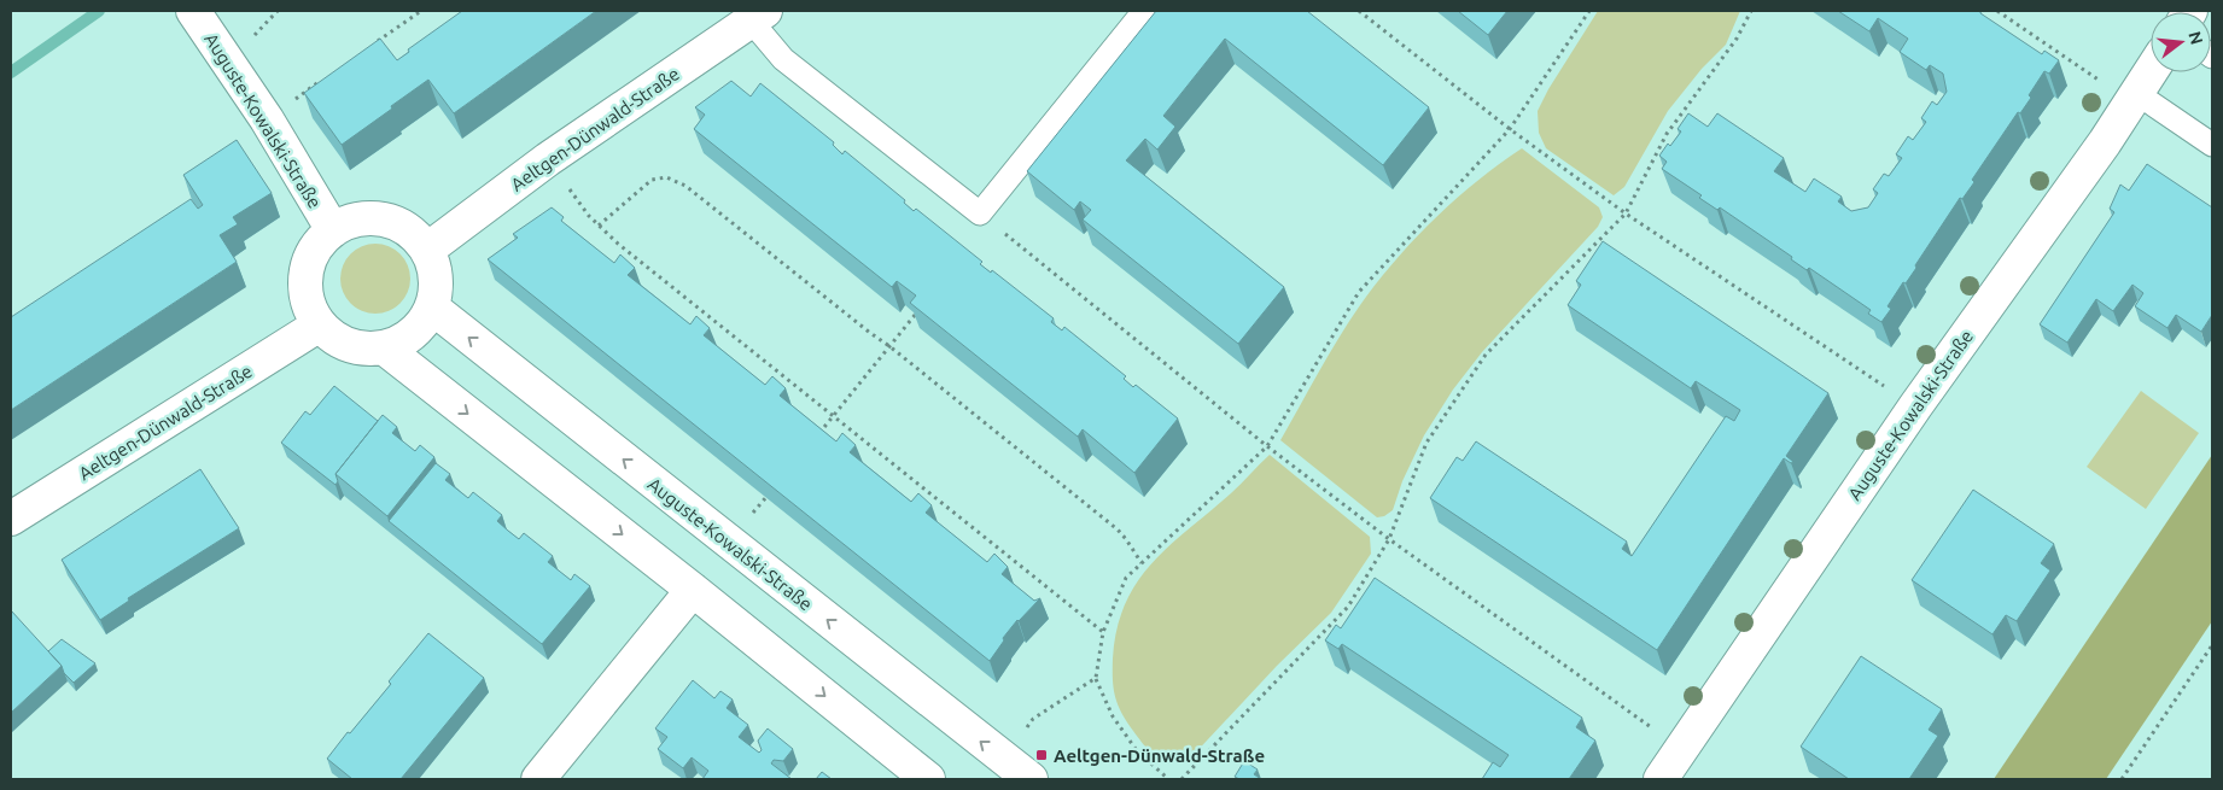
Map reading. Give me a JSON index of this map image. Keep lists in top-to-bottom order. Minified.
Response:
{"streets":{"street":["Auguste-Kowalski-Straße","Aeltgen-Dünwald-Straße"]},"crossings":[["Auguste-Kowalski-Straße","Aeltgen-Dünwald-Straße"]],"places":{"transit":["Aeltgen-Dünwald-Straße"]},"north":"right"}
